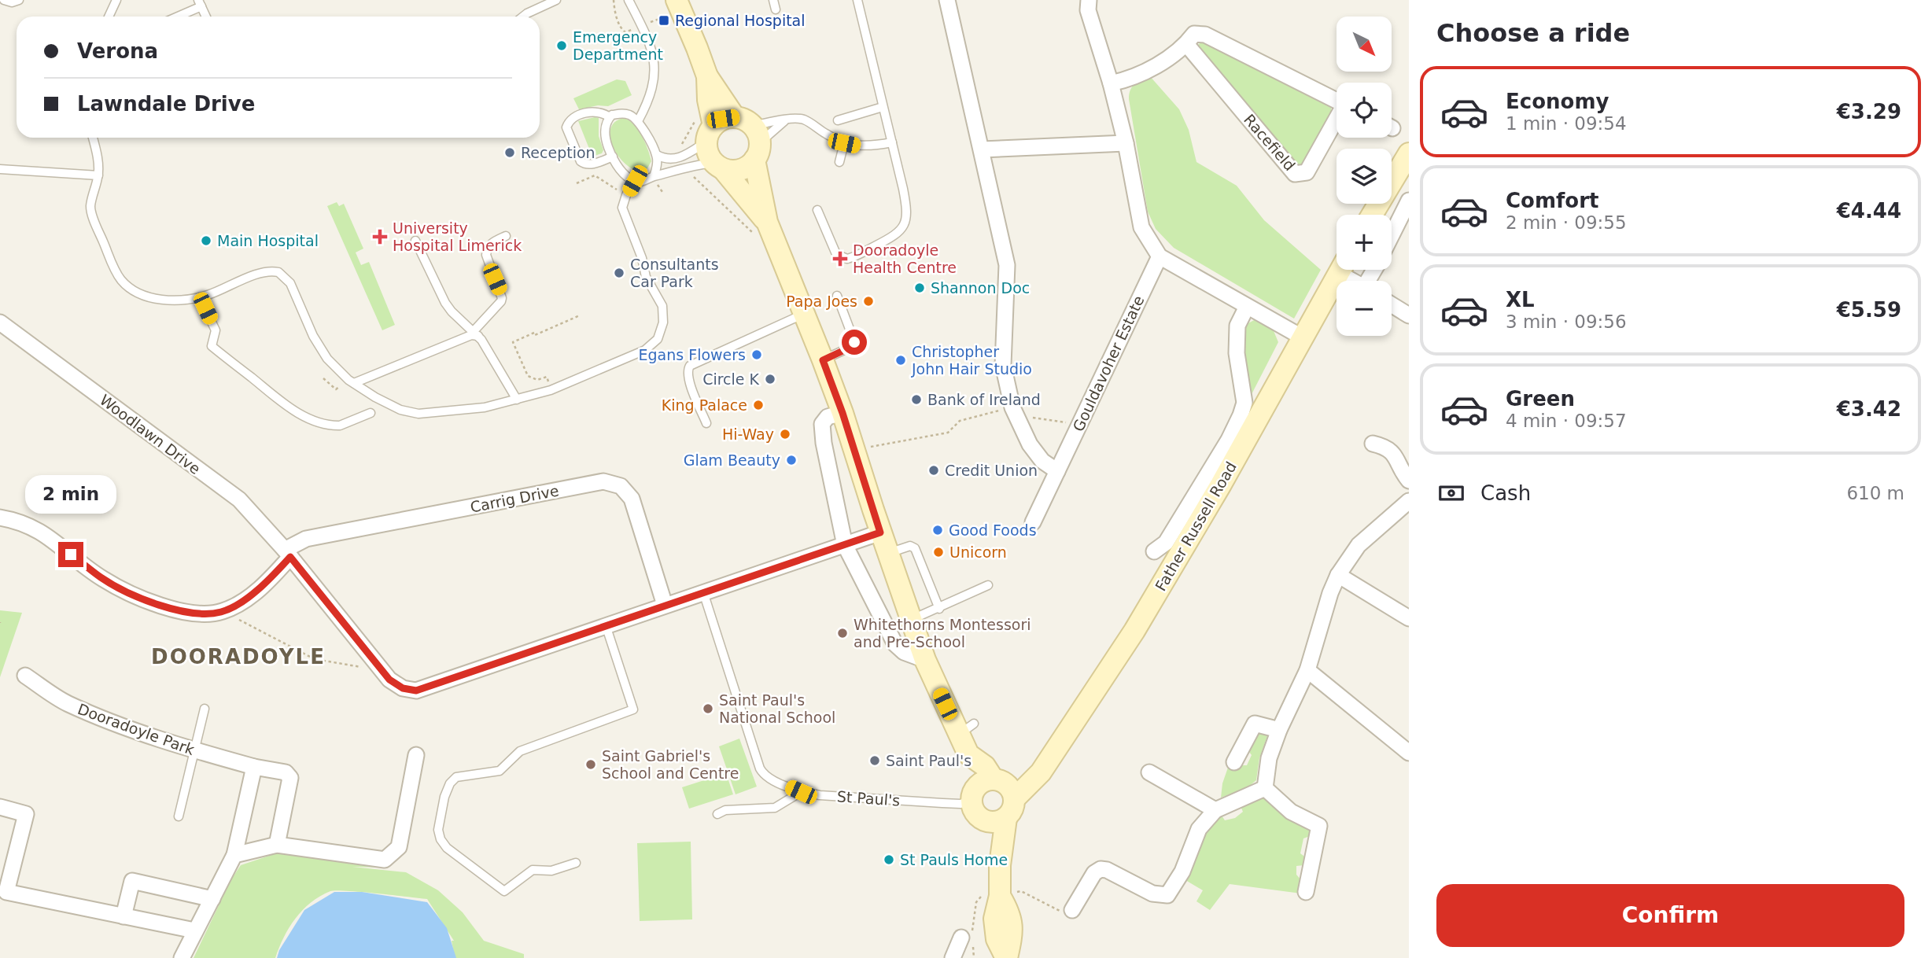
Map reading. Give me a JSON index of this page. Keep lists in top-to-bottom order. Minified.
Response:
{"streets":{"main road":["Father Russell Road"],"street":["Racefield","Gouldavoher Estate","Woodlawn Drive","Carrig Drive","Dooradoyle Park"],"lane":["St Paul's"]},"crossings":[["Woodlawn Drive","Carrig Drive"],["Woodlawn Drive","St Paul's"],["Father Russell Road","St Paul's"]],"districts":["DOORADOYLE"],"places":{"transit":["Regional Hospital"],"other":["Emergency Department","Reception","Main Hospital","Consultants Car Park","Shannon Doc","Papa Joes","Egans Flowers","Christopher John Hair Studio","Circle K","Bank of Ireland","King Palace","Hi-Way","Glam Beauty","Credit Union","Good Foods","Unicorn","Whitethorns Montessori and Pre-School","Saint Paul's National School","Saint Paul's","Saint Gabriel's School and Centre","St Pauls Home"],"health":["University Hospital Limerick","Dooradoyle Health Centre"]},"north":"bottom right","page":{"heading":"Choose a ride","map_buttons":["+","−"],"banner":["Verona","Lawndale Drive"],"list":[{"name":"Economy","note":"1 min · 09:54","value":"€3.29"},{"name":"Comfort","note":"2 min · 09:55","value":"€4.44"},{"name":"XL","note":"3 min · 09:56","value":"€5.59"},{"name":"Green","note":"4 min · 09:57","value":"€3.42"}],"pay":["Cash","610 m"],"bubble":"2 min","buttons":"Confirm"}}
